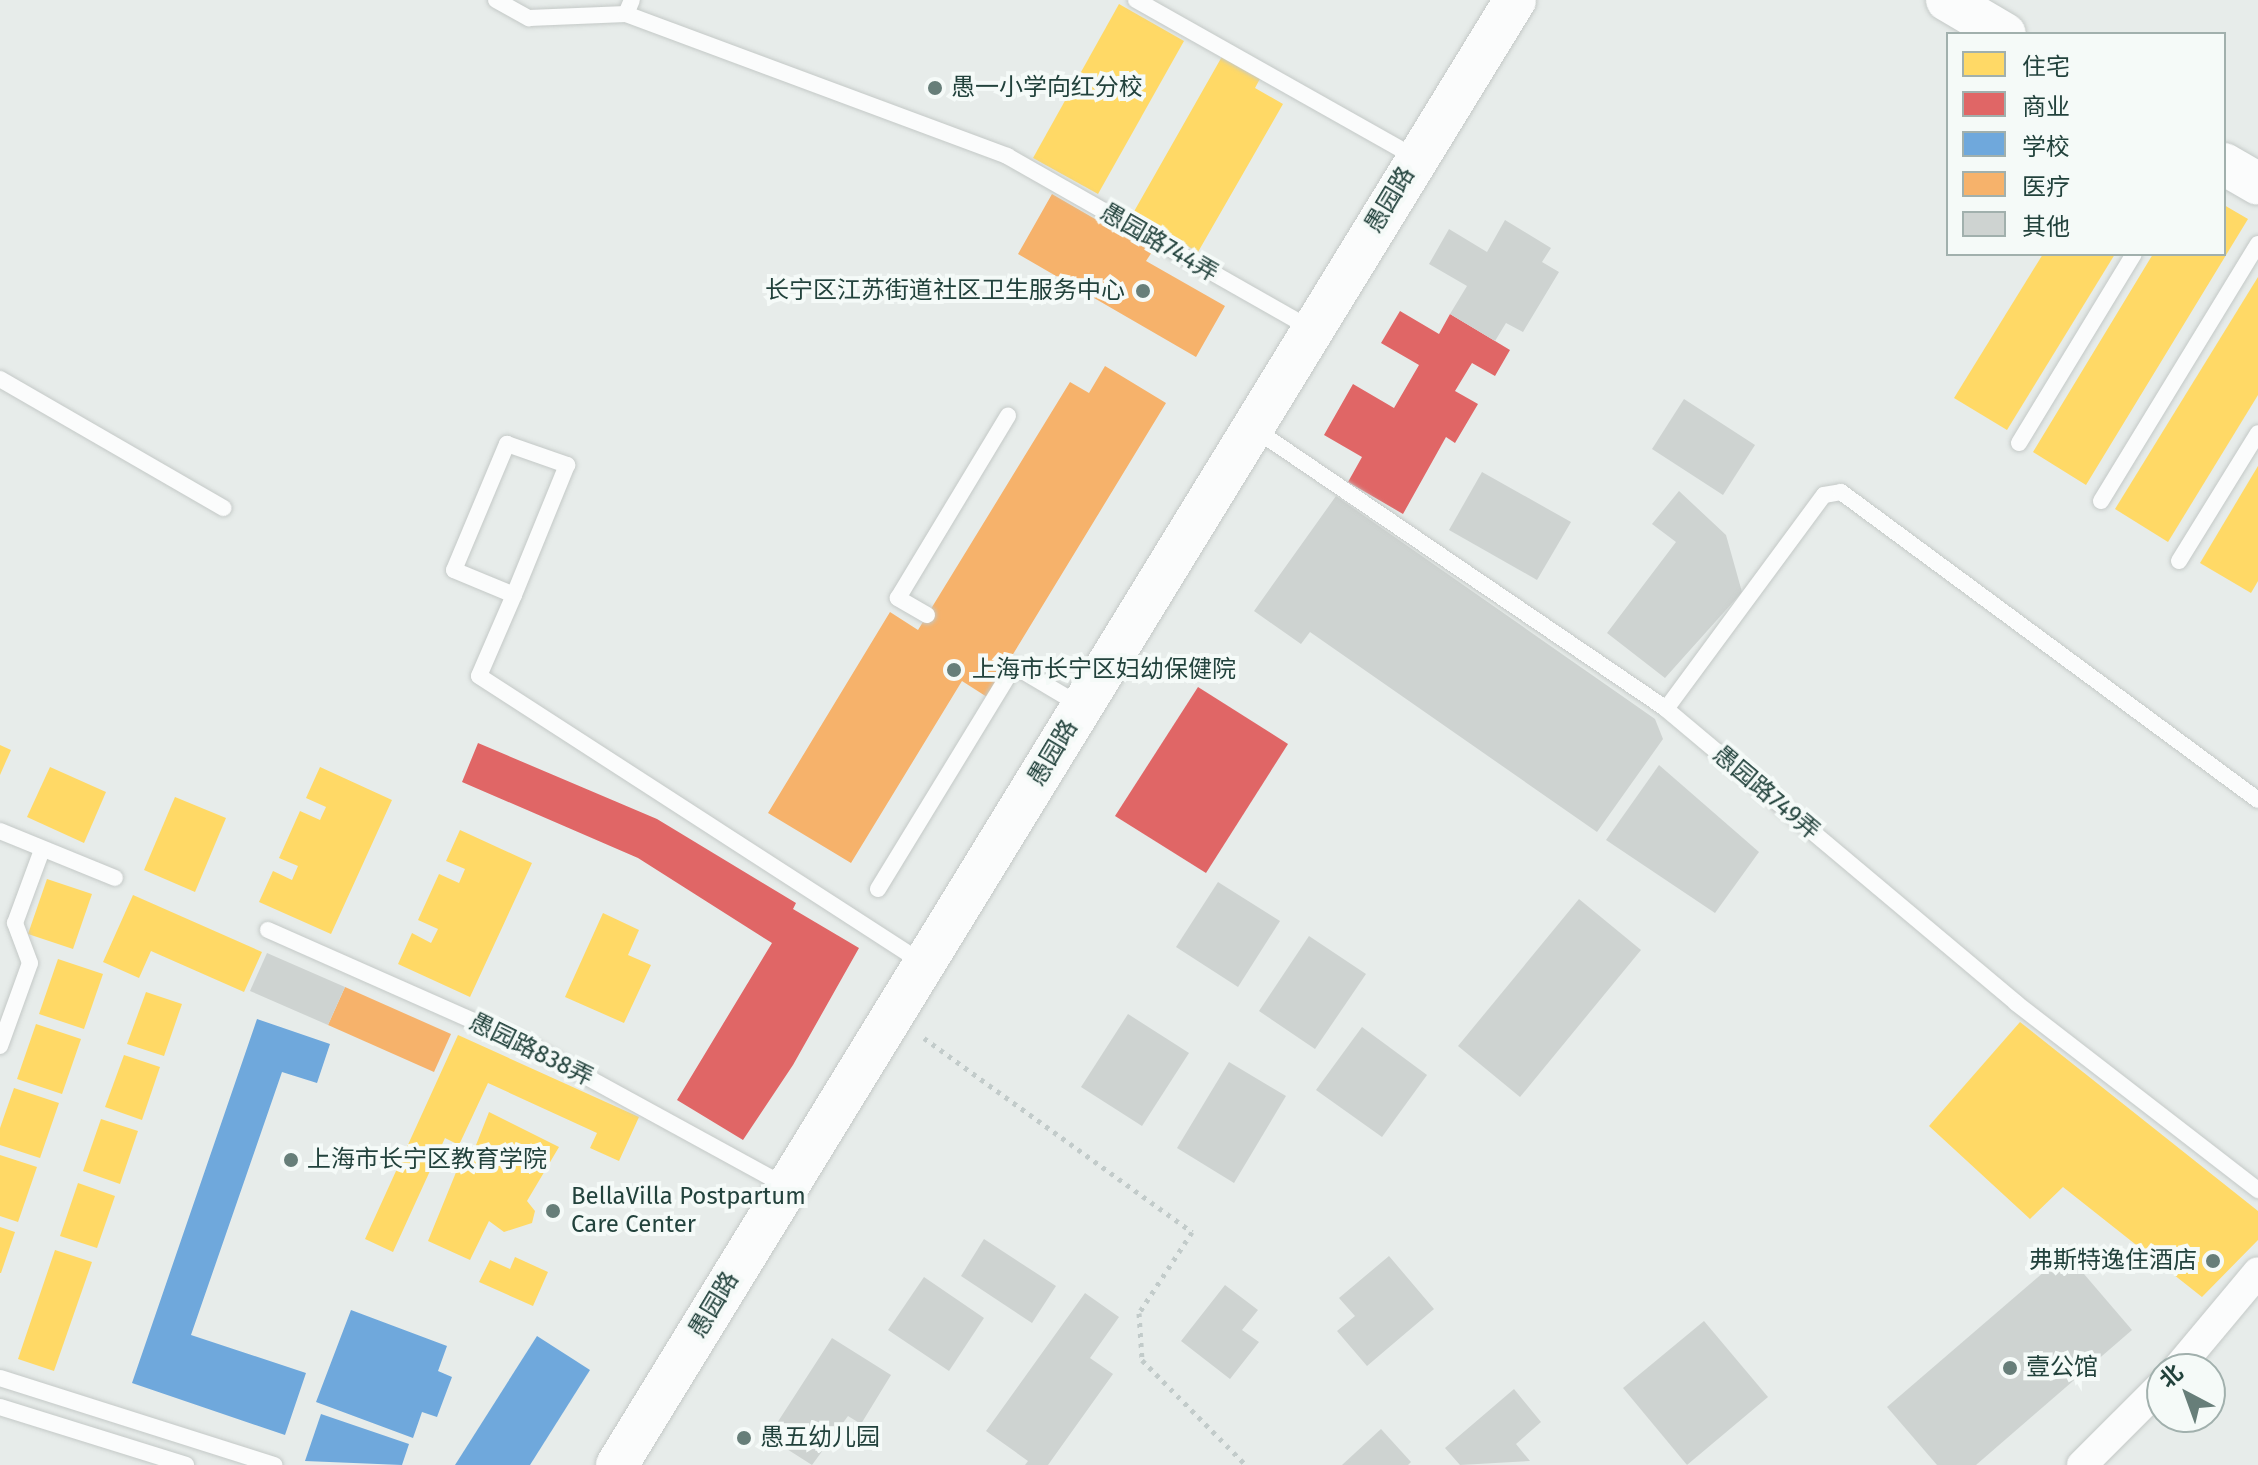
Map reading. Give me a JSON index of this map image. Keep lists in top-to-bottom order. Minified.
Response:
{"streets":{"main road":["愚园路"],"lane":["愚园路744弄","愚园路749弄","愚园路838弄"]},"crossings":[["愚园路","愚园路744弄"],["愚园路","愚园路749弄"],["愚园路","愚园路838弄"]],"places":["愚一小学向红分校","长宁区江苏街道社区卫生服务中心","上海市长宁区妇幼保健院","上海市长宁区教育学院","BellaVilla Postpartum Care Center","弗斯特逸住酒店","壹公馆","愚五幼儿园"],"legend":["住宅","商业","学校","医疗","其他"],"north":"top left"}
